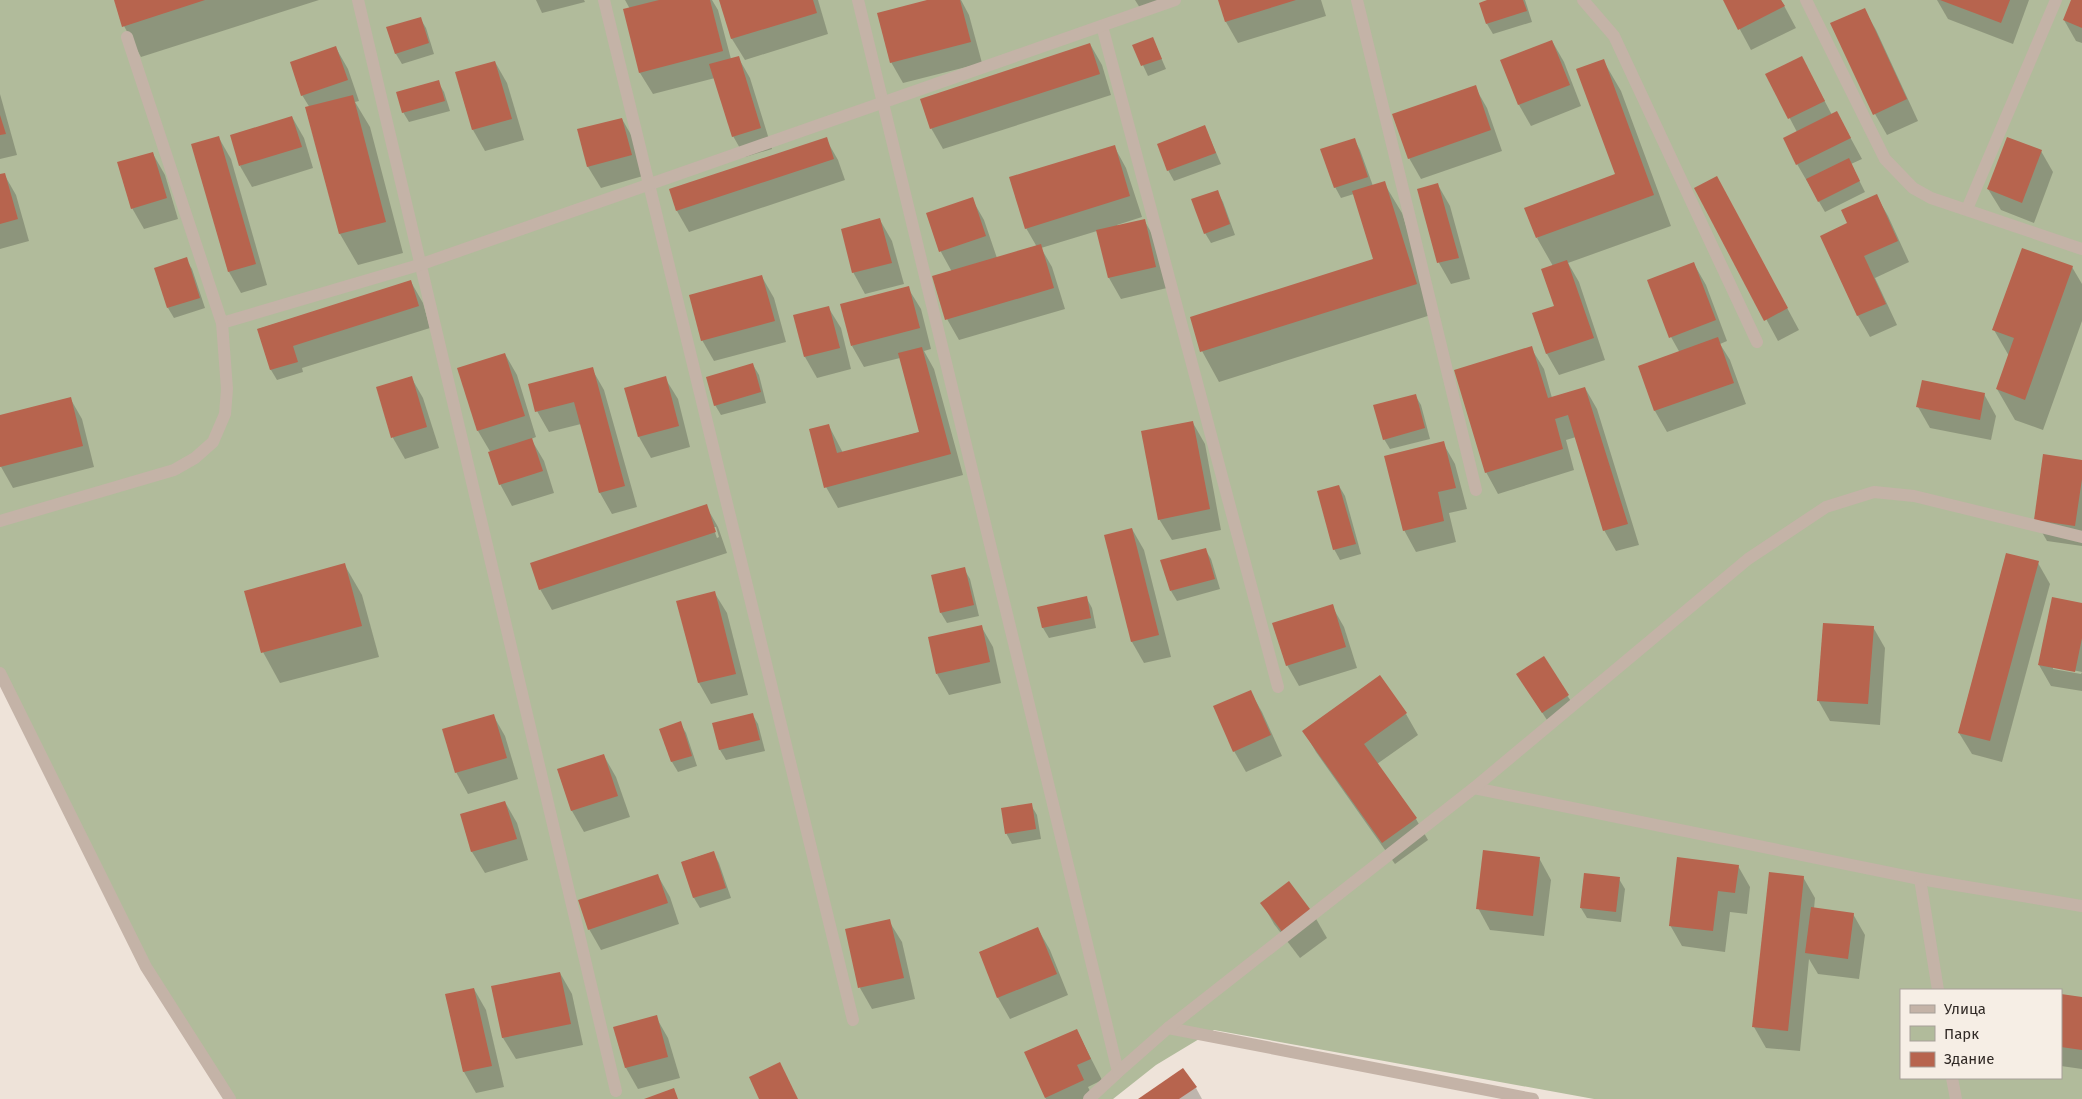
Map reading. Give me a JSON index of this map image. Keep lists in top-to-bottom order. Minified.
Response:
{"legend":["Улица","Парк","Здание"]}
